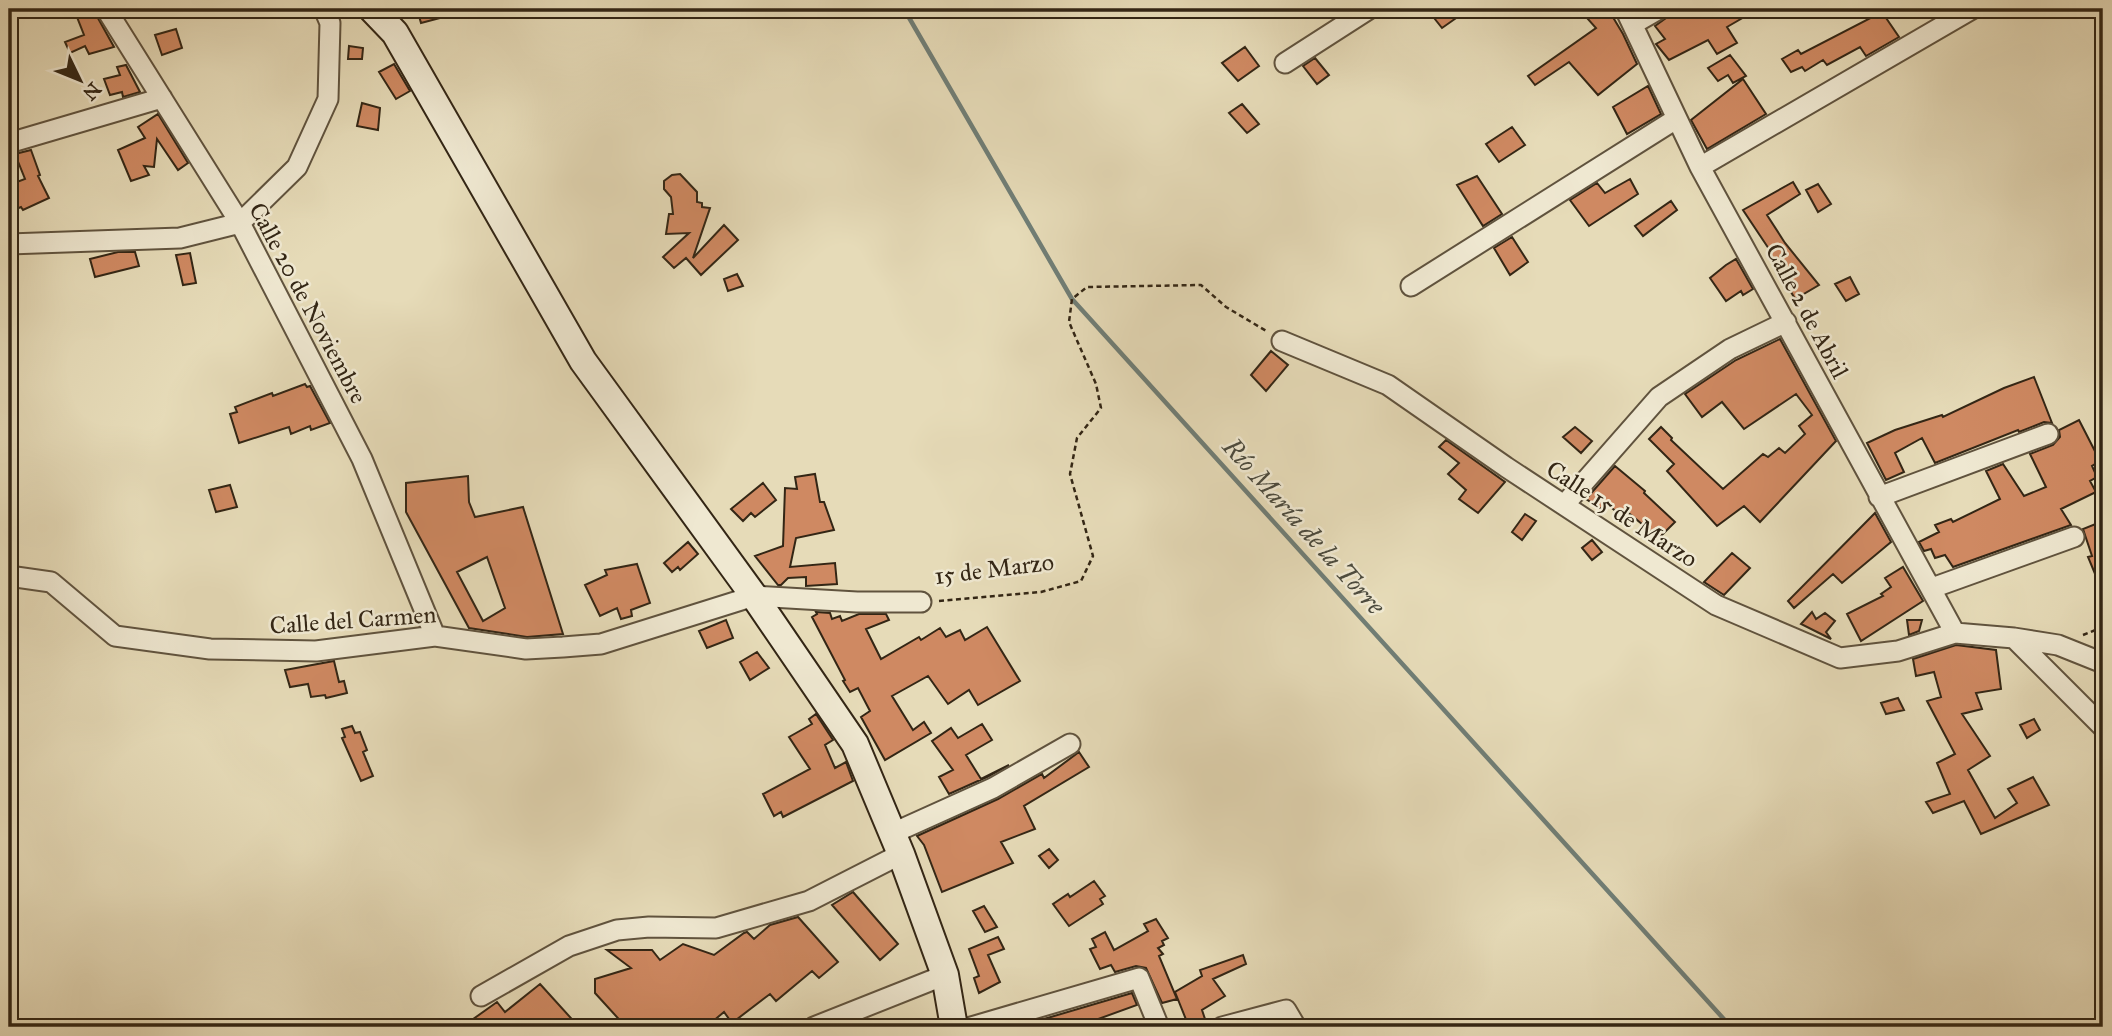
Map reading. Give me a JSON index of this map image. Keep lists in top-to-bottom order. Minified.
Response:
{"streets":{"street":["Calle 20 de Noviembre","Calle 2 de Abril","Calle 15 de Marzo","15 de Marzo","Calle del Carmen"]},"crossings":[["Calle 20 de Noviembre","Calle del Carmen"],["Calle 2 de Abril","Calle 15 de Marzo"],["Calle 15 de Marzo","15 de Marzo"],["15 de Marzo","Calle del Carmen"]],"water":["Río María de la Torre"],"north":"bottom right"}
